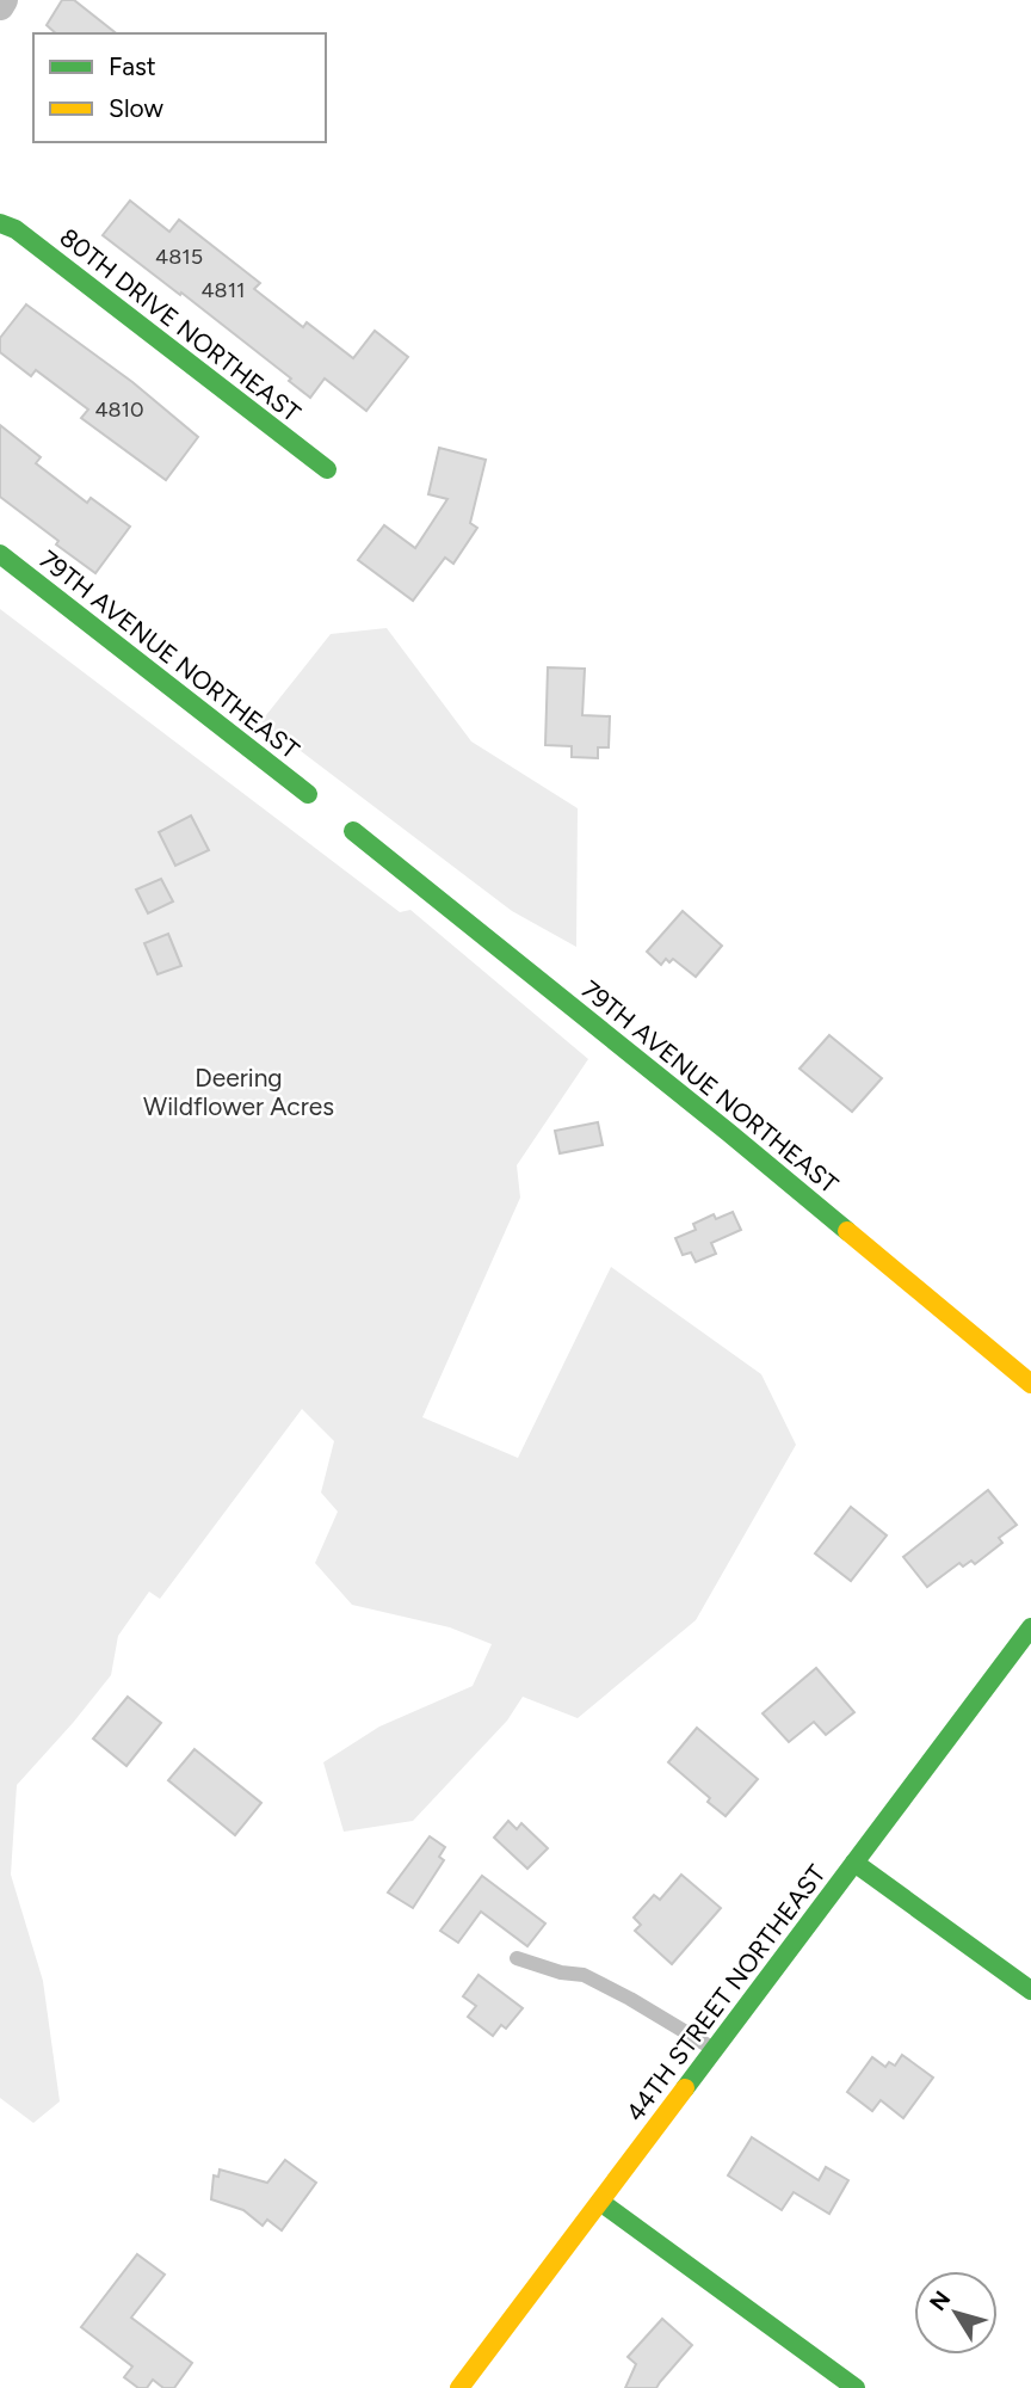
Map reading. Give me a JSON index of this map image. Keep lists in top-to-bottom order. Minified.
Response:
{"streets":{"street":["80TH DRIVE NORTHEAST","79TH AVENUE NORTHEAST","44TH STREET NORTHEAST"]},"parks":["Deering Wildflower Acres"],"house_numbers":["4815","4811","4810"],"legend":["Fast","Slow"],"north":"top left"}
